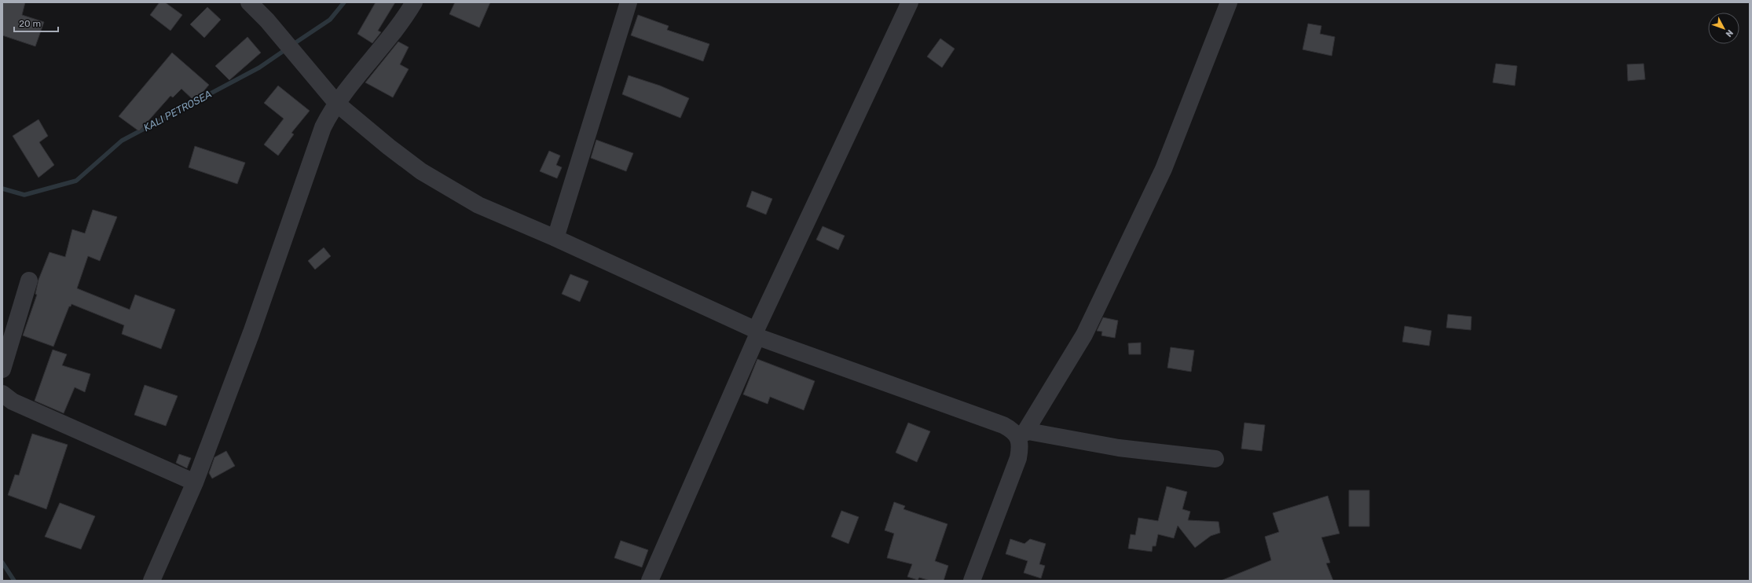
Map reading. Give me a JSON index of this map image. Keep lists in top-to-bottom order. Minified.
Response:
{"water":["KALI PETROSEA"],"scale_bar":"20 m","north":"bottom right"}
